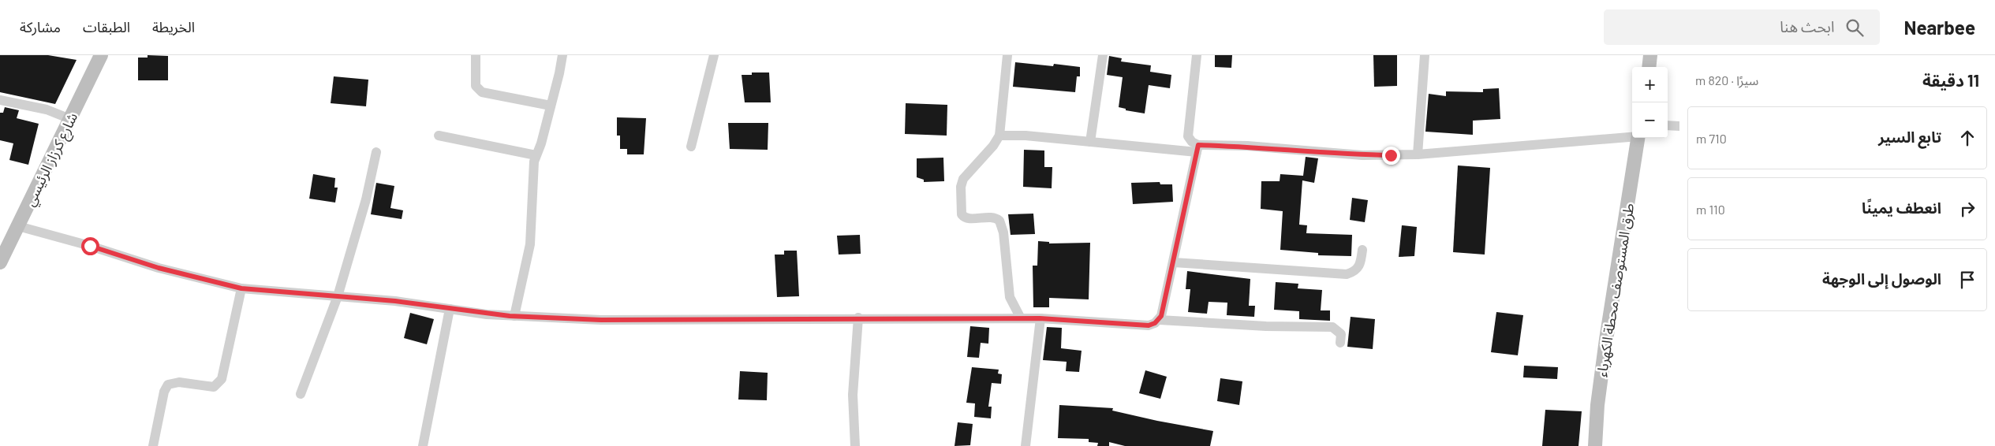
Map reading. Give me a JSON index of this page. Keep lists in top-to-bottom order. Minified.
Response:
{"streets":{"street":["شارع كرزاز الرئيسي","طرق المستوصف محطة الكهرباء"]},"page":{"header":"Nearbee","search":"ابحث هنا","nav":["الخريطة","الطبقات","مشاركة"],"heading":["11 دقيقة","سيرًا · 820 m"],"map_buttons":["+","−"],"list":[["تابع السير","710 m"],["انعطف يمينًا","110 m"],"الوصول إلى الوجهة"]}}
